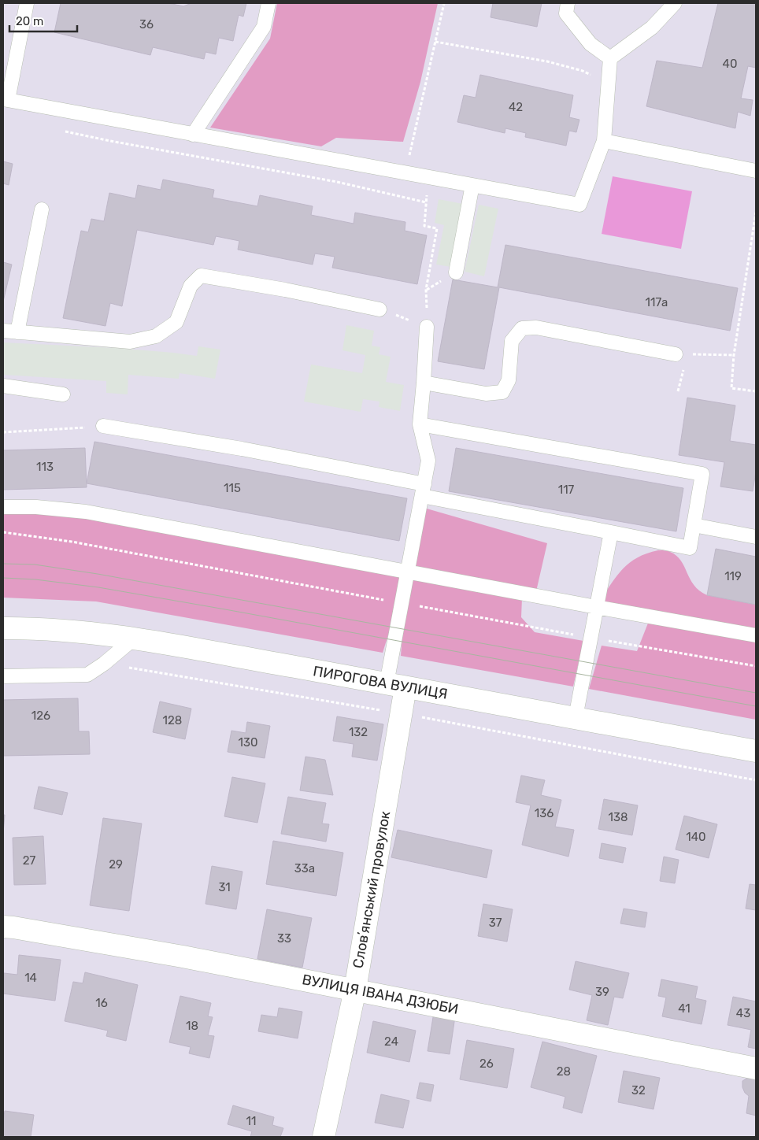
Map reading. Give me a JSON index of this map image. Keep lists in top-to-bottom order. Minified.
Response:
{"streets":{"street":["ПИРОГОВА ВУЛИЦЯ","Словʼянський провулок","ВУЛИЦЯ ІВАНА ДЗЮБИ"]},"crossings":[["ПИРОГОВА ВУЛИЦЯ","Словʼянський провулок"],["Словʼянський провулок","ВУЛИЦЯ ІВАНА ДЗЮБИ"]],"house_numbers":["36","40","42","117а","113","115","117","119","126","128","132","130","136","138","140","27","29","33а","31","37","33","14","39","16","41","43","18","24","26","28","32","11"],"scale_bar":"20 m"}
